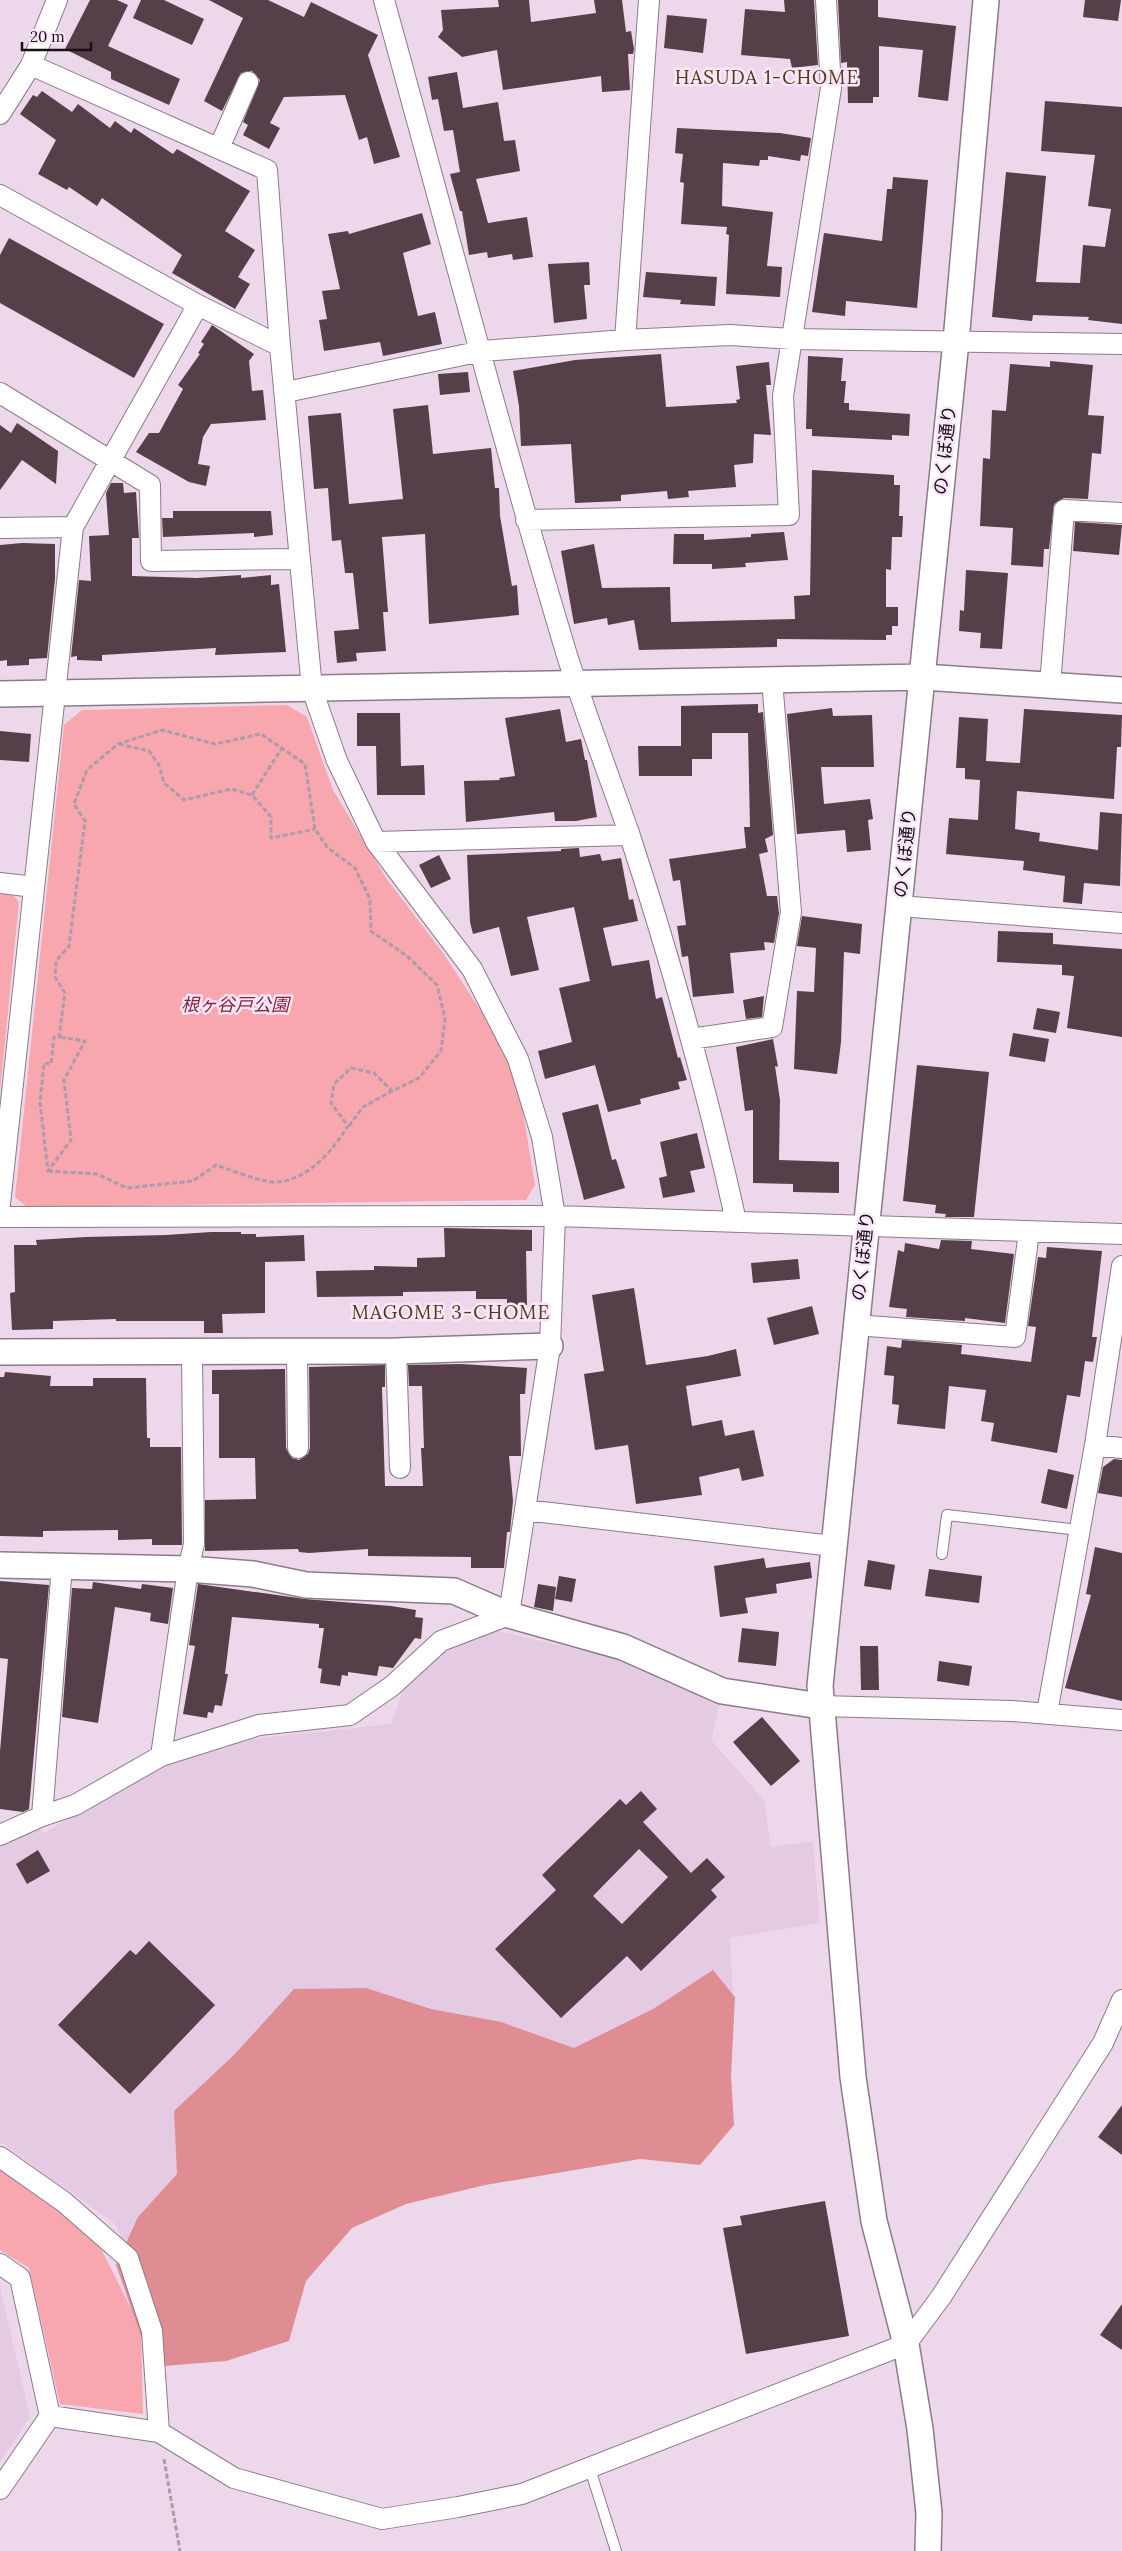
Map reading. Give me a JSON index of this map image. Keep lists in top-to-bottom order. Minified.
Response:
{"streets":{"street":["のくぼ通り"]},"districts":["HASUDA 1-CHOME","MAGOME 3-CHOME"],"parks":["根ヶ谷戸公園"],"scale_bar":"20 m"}
